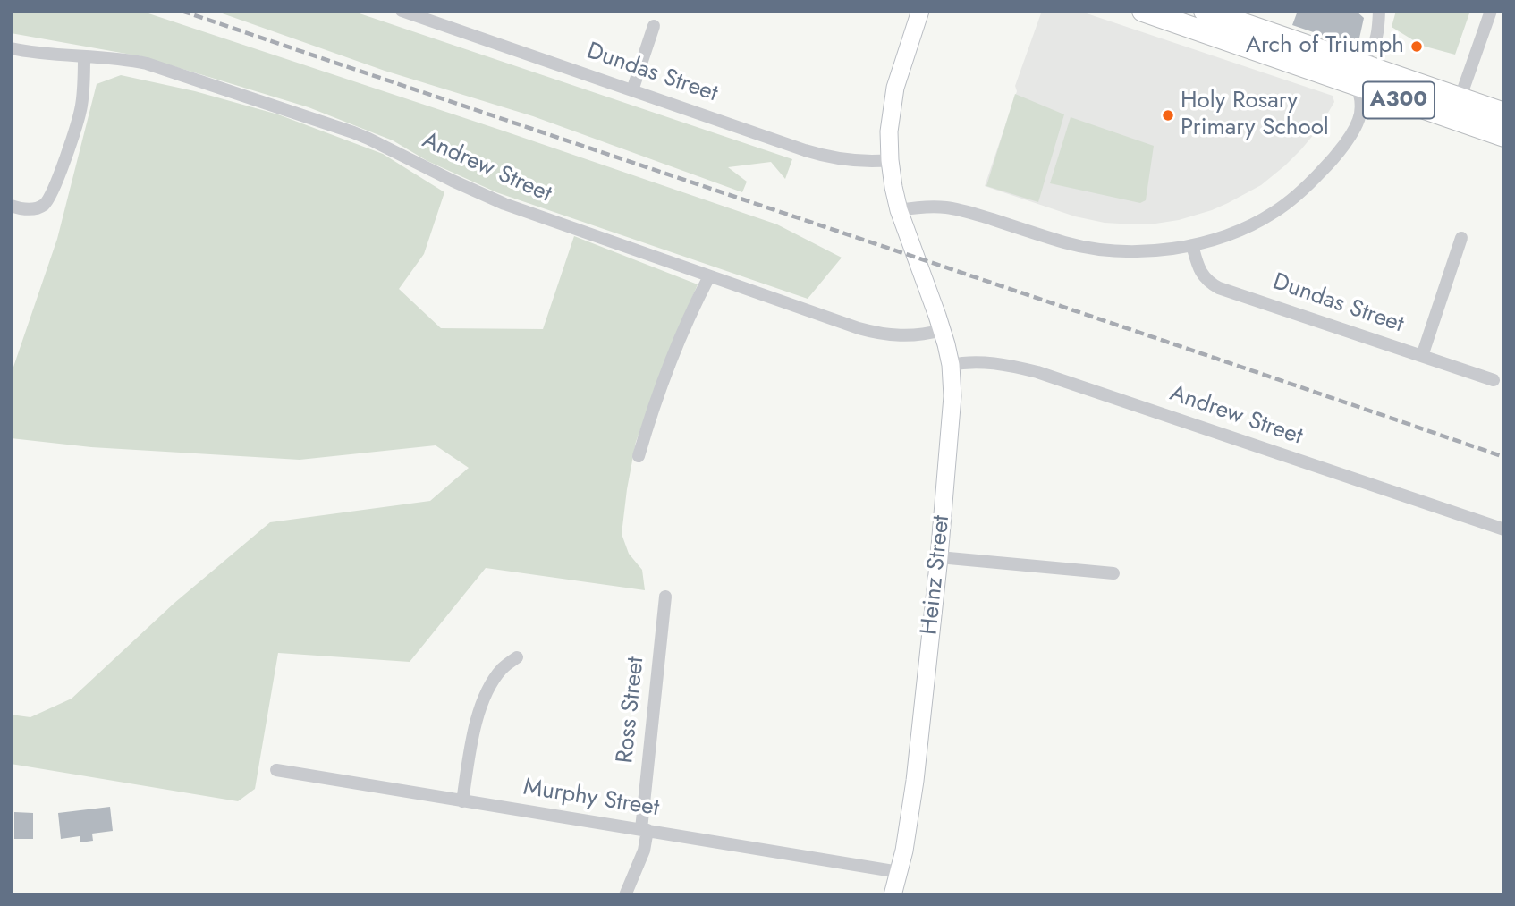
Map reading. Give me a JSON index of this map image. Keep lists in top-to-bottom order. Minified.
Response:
{"streets":{"highway":["A300"],"street":["Dundas Street","Andrew Street","Heinz Street","Ross Street","Murphy Street"]},"crossings":[["Dundas Street","Heinz Street"],["Andrew Street","Heinz Street"],["Heinz Street","Murphy Street"],["Ross Street","Murphy Street"]],"places":["Arch of Triumph","Holy Rosary Primary School"]}
